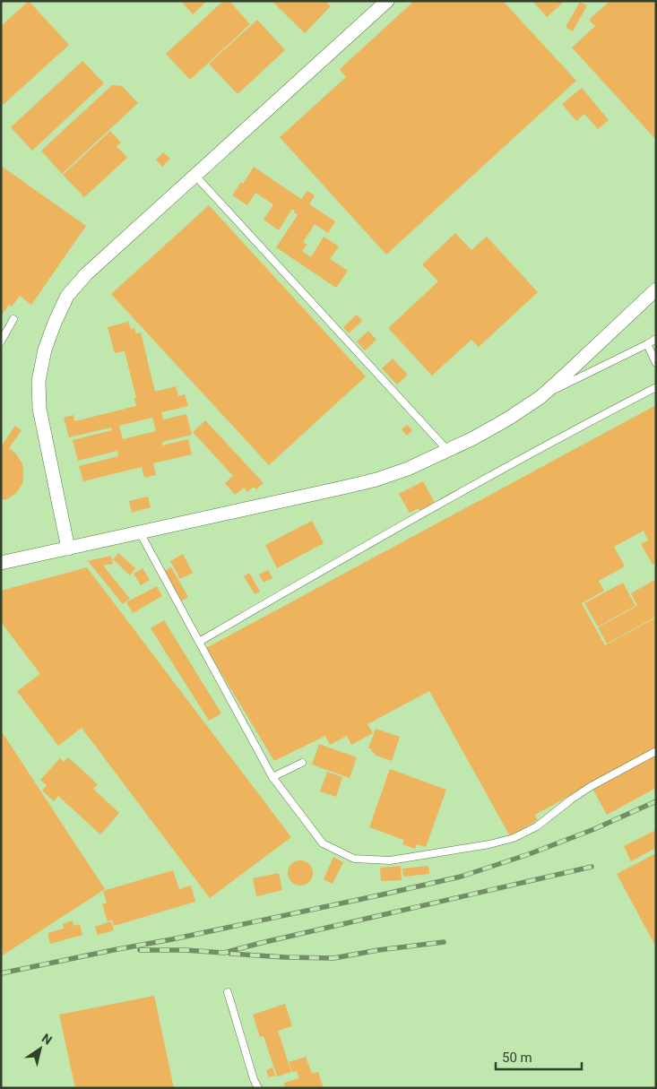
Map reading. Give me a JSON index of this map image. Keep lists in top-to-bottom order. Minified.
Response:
{"scale_bar":"50 m","north":"top right"}
